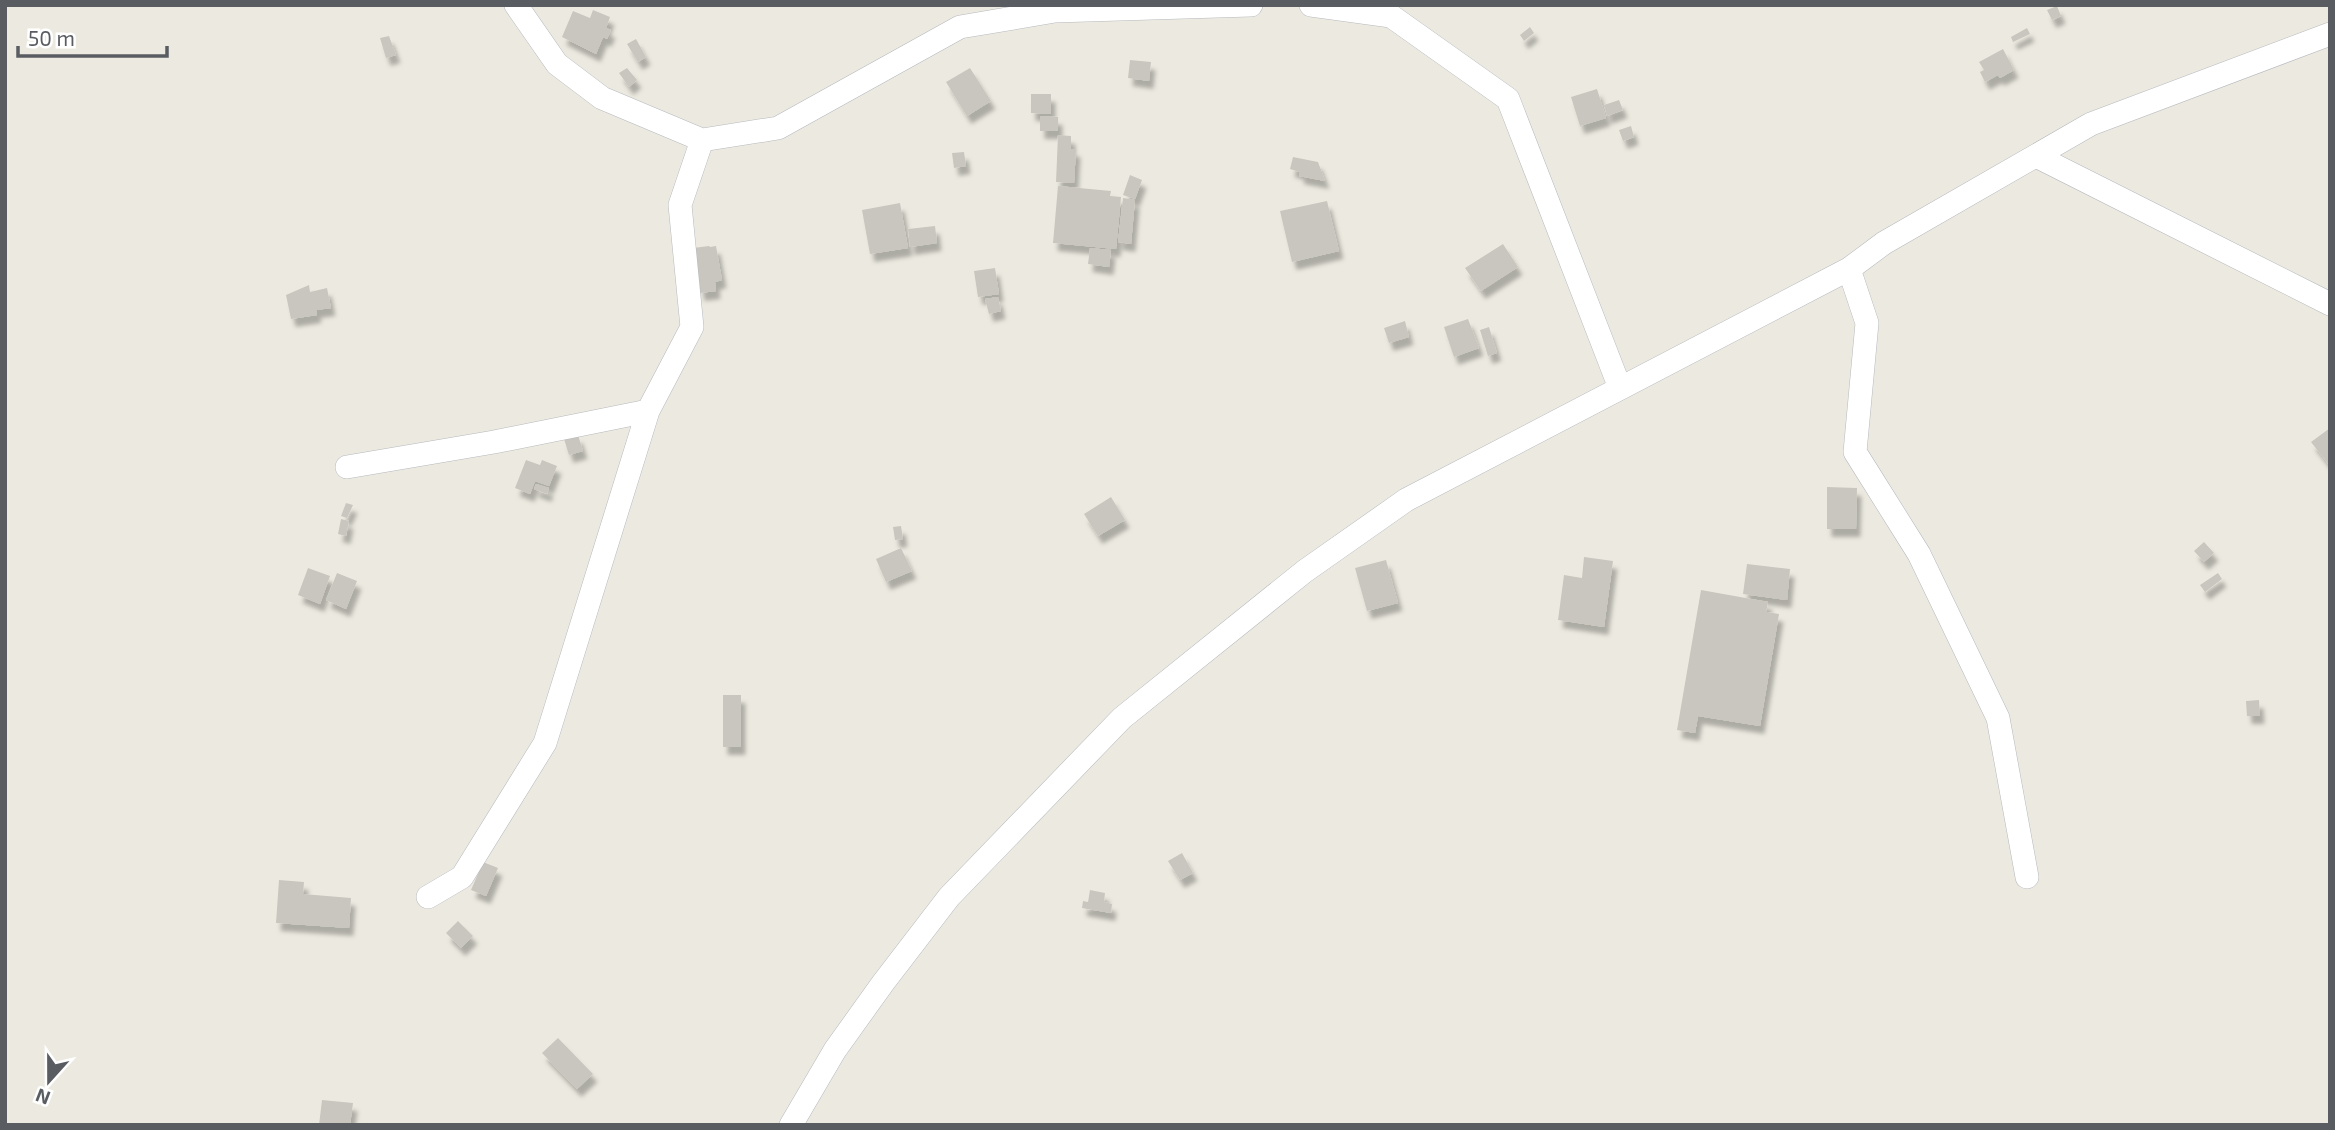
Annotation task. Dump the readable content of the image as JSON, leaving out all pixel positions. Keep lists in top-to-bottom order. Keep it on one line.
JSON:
{"scale_bar":"50 m","north":"bottom"}
